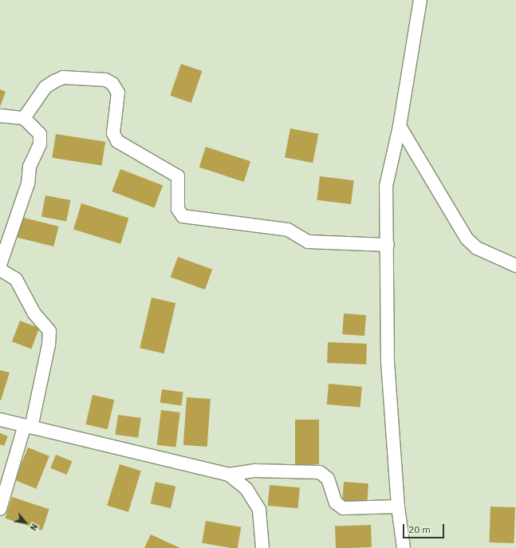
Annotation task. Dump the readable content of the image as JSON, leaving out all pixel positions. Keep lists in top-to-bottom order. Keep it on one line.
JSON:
{"scale_bar":"20 m","north":"bottom right"}
